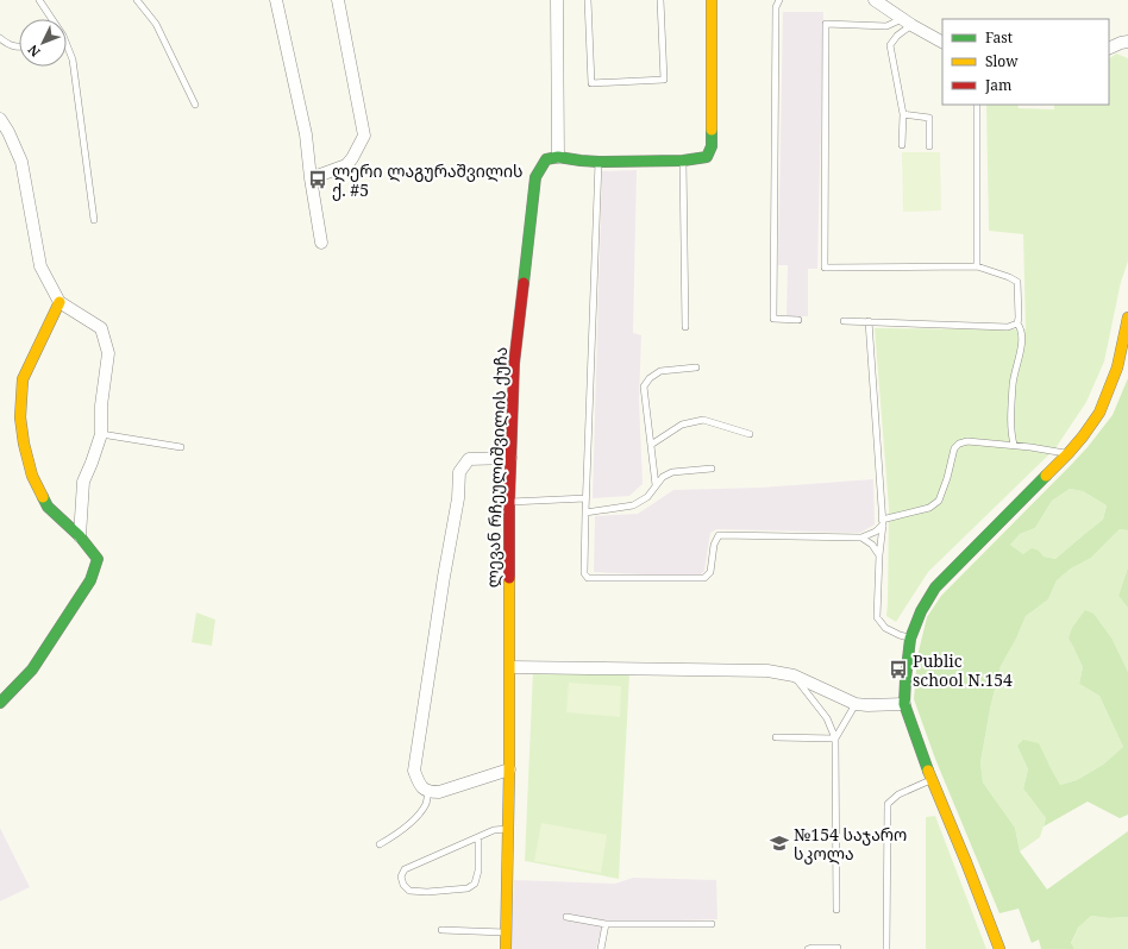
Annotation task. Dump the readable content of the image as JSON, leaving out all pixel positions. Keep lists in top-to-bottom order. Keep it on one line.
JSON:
{"streets":{"street":["ლევან რჩეულიშვილის ქუჩა"]},"places":{"bus stop":["ლერი ლაგურაშვილის ქ. #5","Public school N.154"],"school or university":["№154 საჯარო სკოლა"]},"legend":["Fast","Slow","Jam"],"north":"bottom left"}
